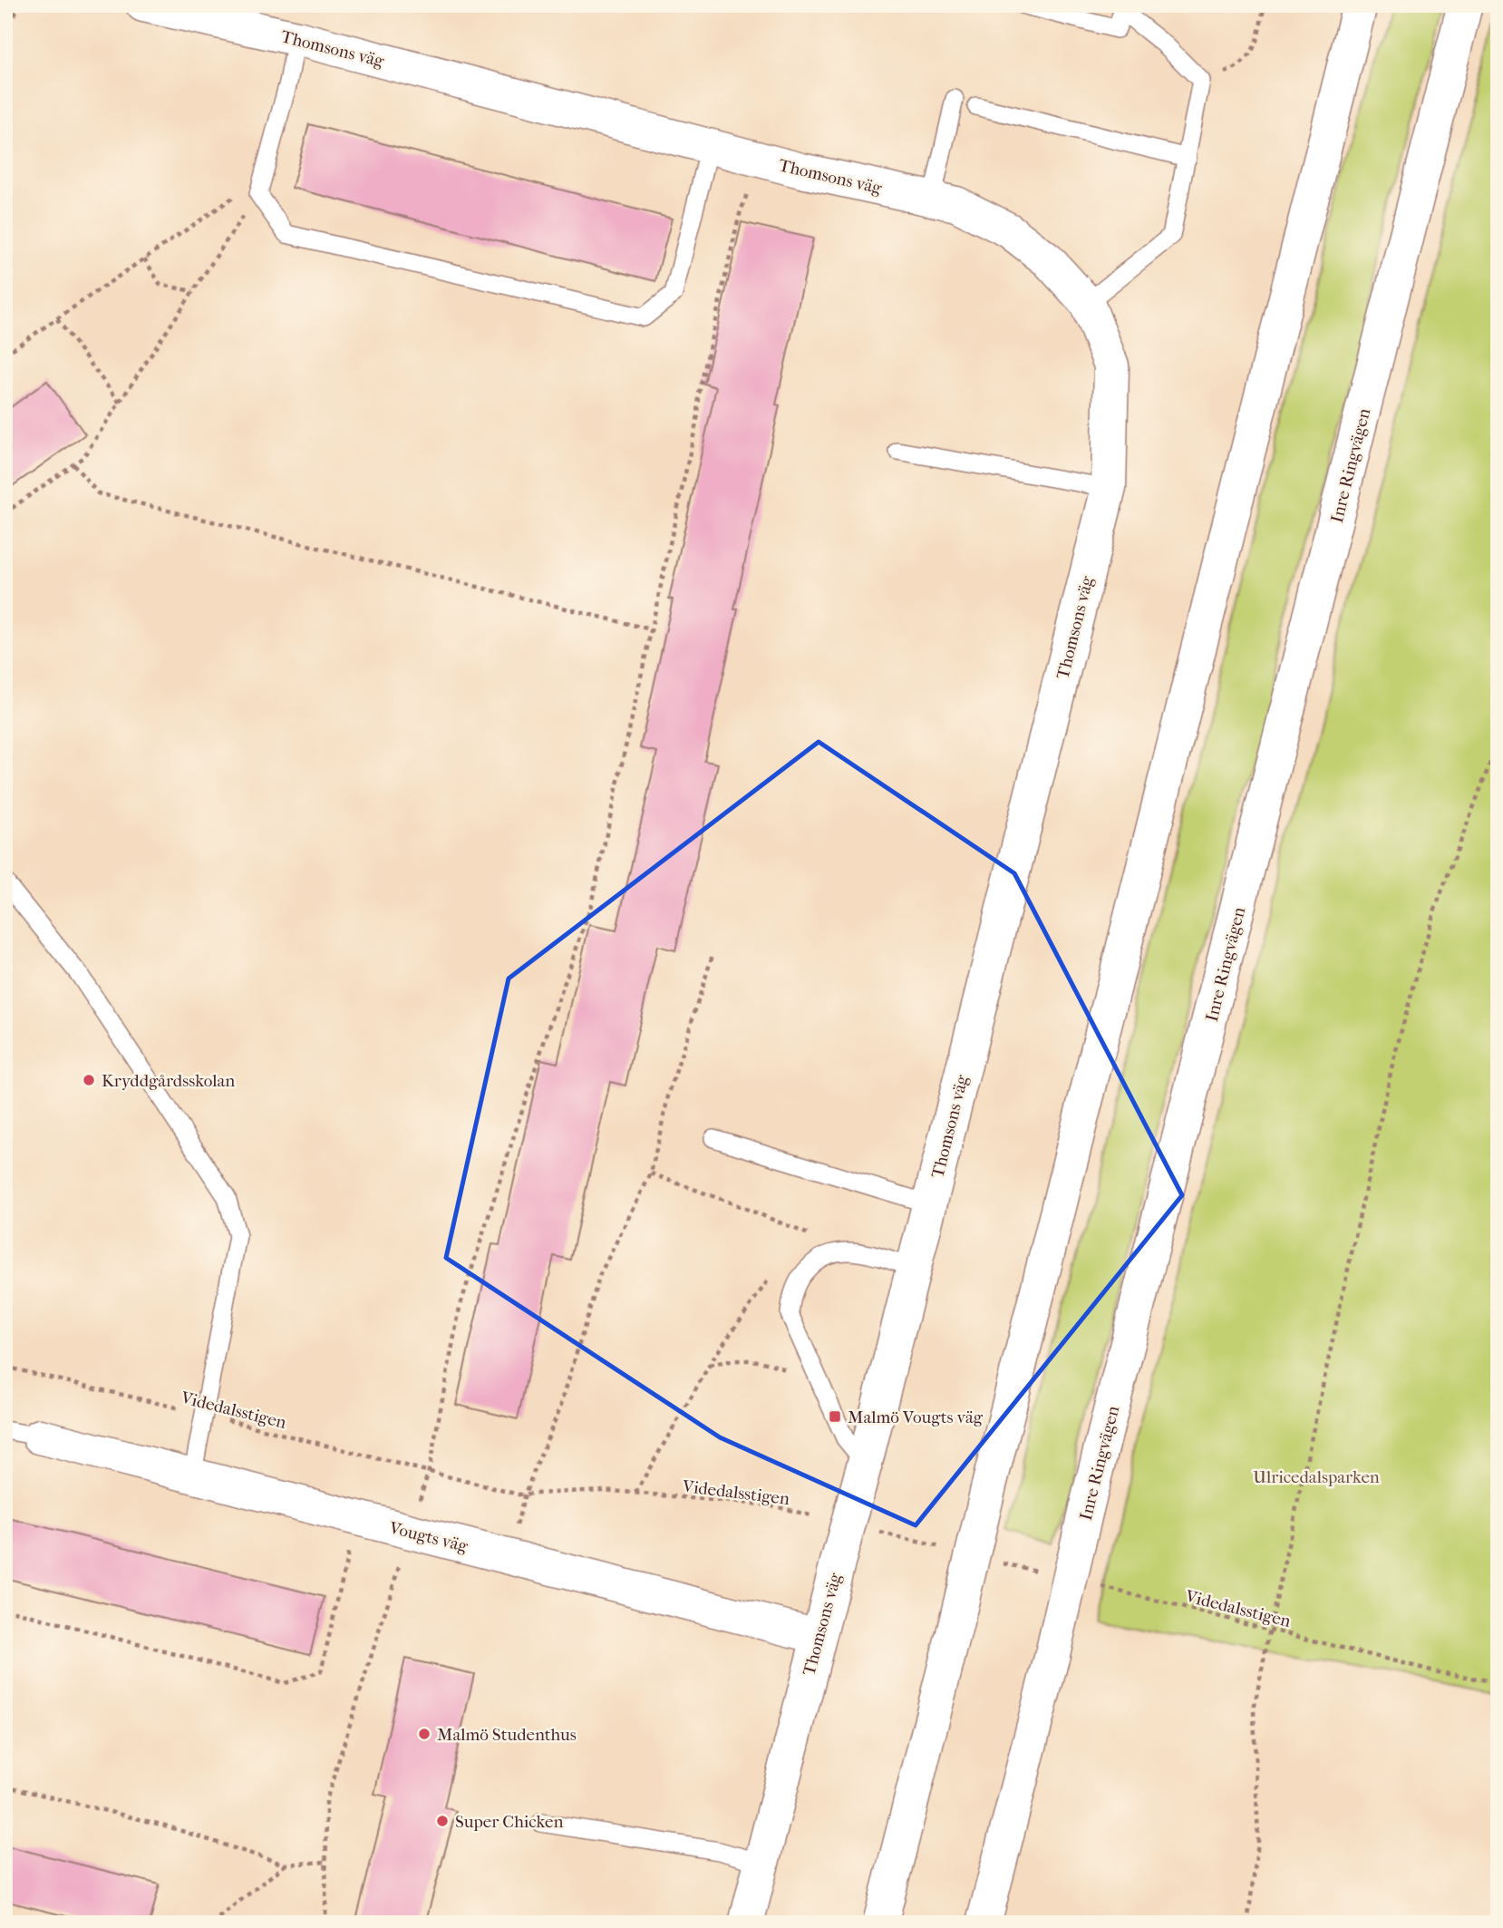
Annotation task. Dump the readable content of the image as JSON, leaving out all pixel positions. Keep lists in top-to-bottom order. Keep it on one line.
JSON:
{"streets":{"main road":["Thomsons väg","Inre Ringvägen","Vougts väg"],"path":["Videdalsstigen"]},"crossings":[["Thomsons väg","Vougts väg"]],"parks":["Ulricedalsparken"],"places":{"other":["Kryddgårdsskolan","Malmö Studenthus","Super Chicken"],"transit":["Malmö Vougts väg"]}}
